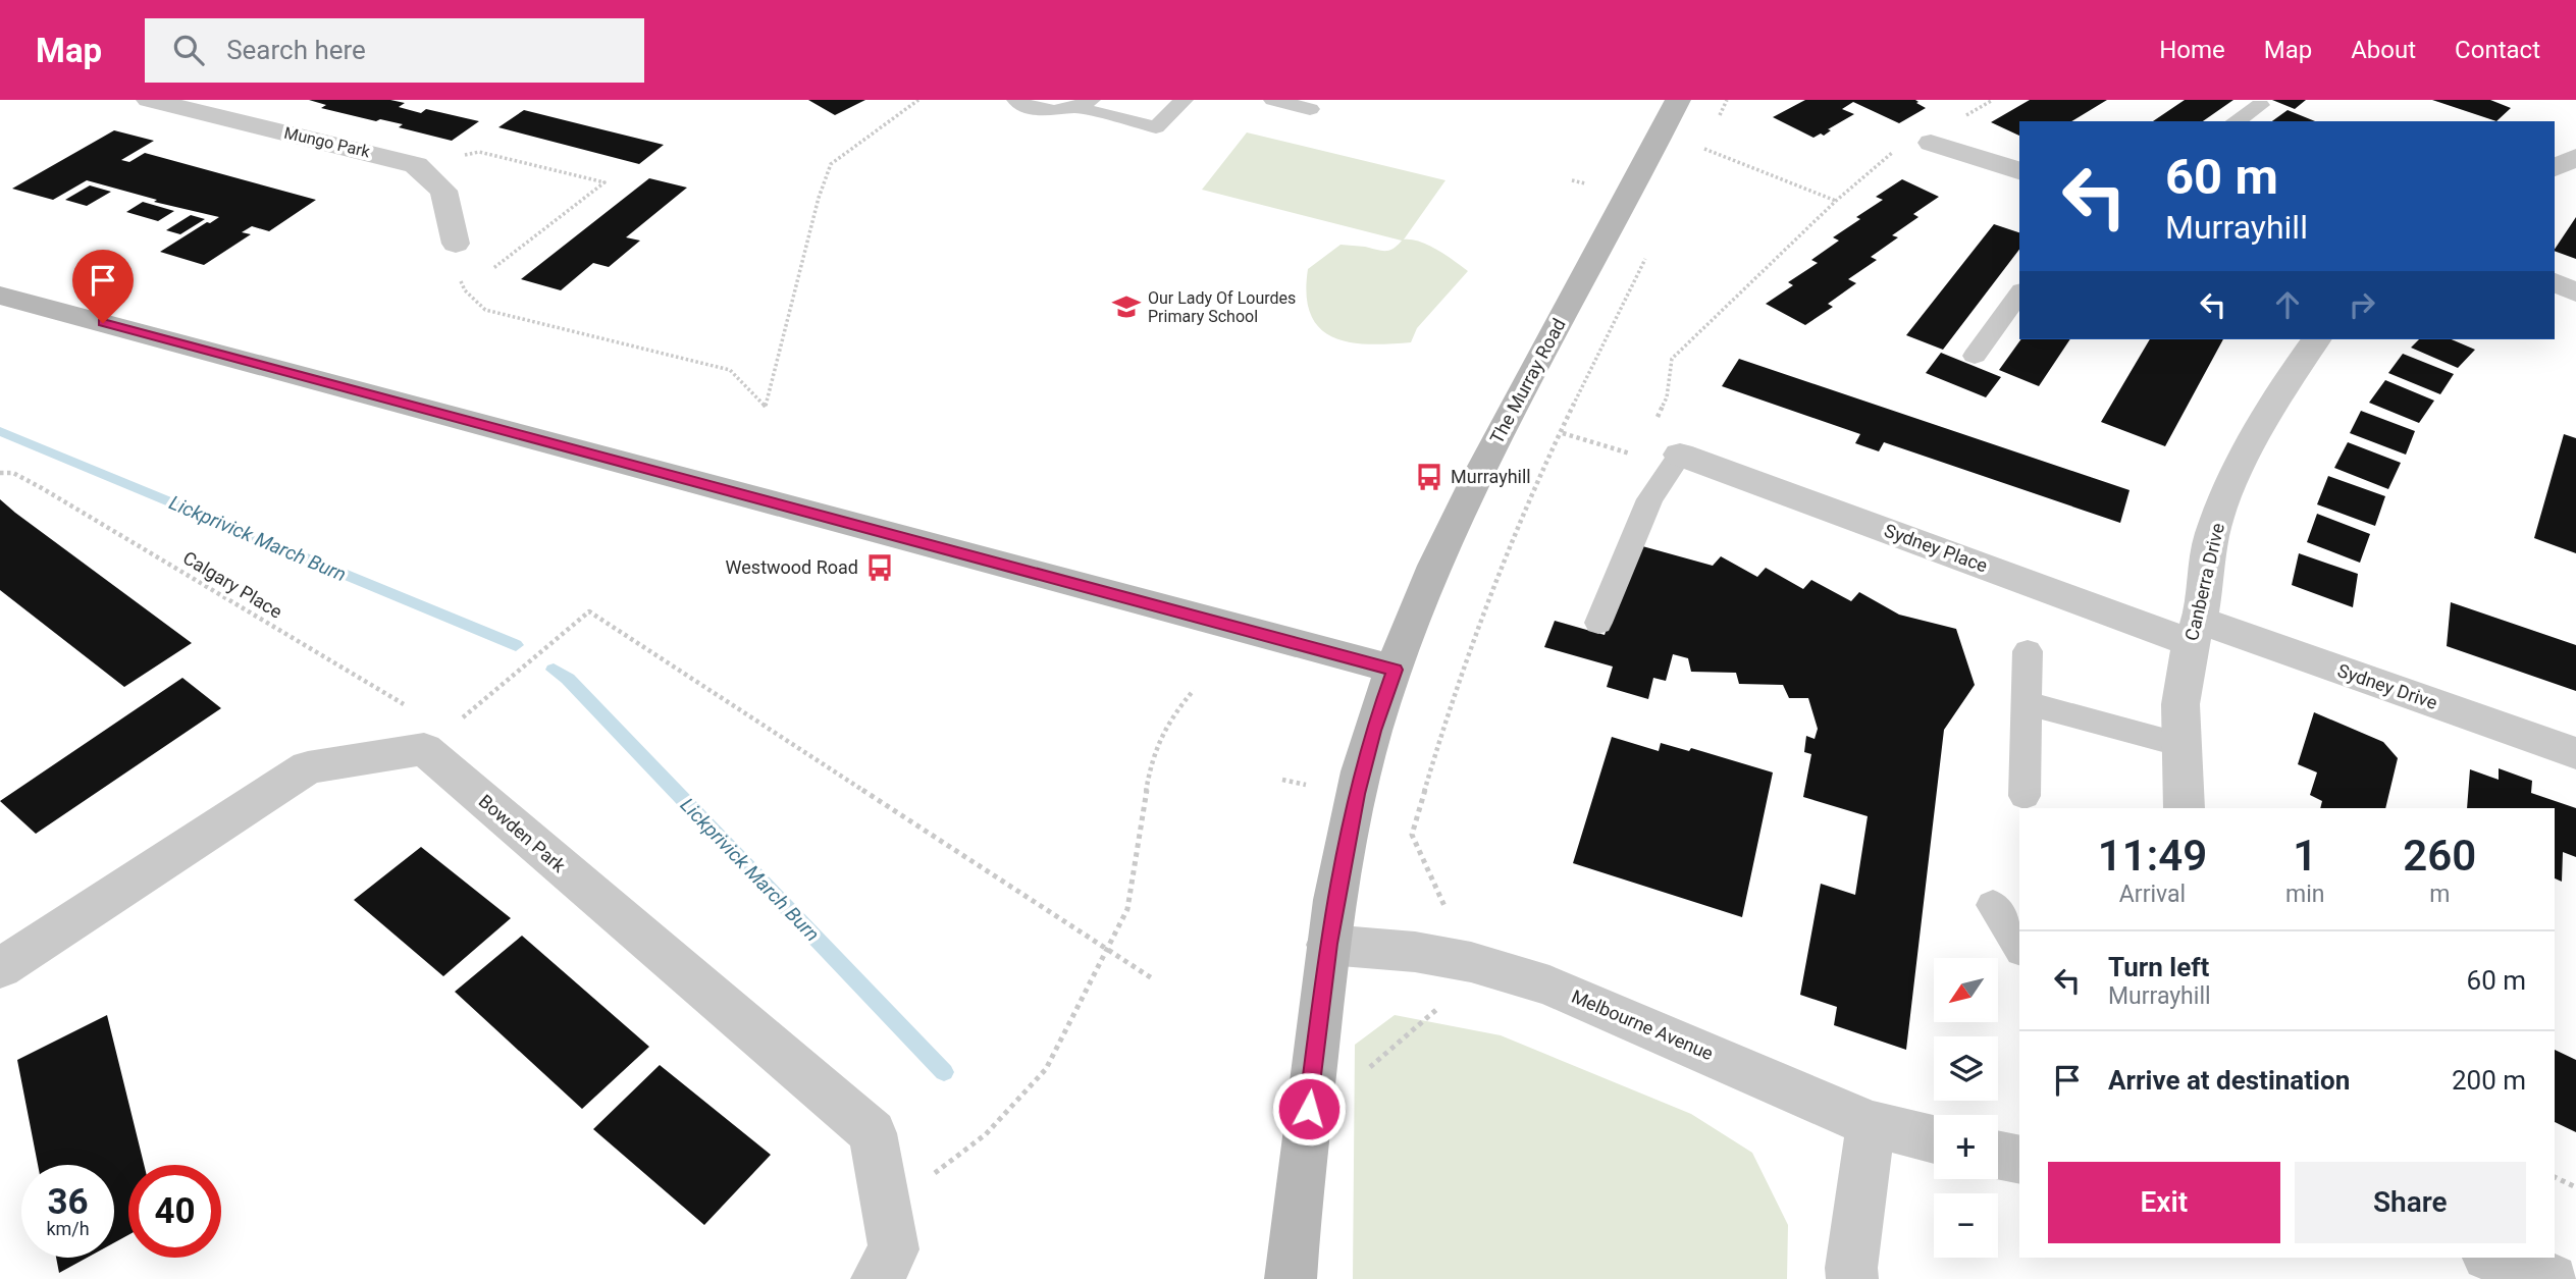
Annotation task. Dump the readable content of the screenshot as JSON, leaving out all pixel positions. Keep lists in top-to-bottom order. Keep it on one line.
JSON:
{"streets":{"street":["Mungo Park","The Murray Road","Sydney Place","Canberra Drive","Sydney Drive","Bowden Park","Melbourne Avenue"],"path":["Calgary Place"]},"crossings":[["Sydney Place","Canberra Drive"],["Sydney Place","Sydney Drive"],["Canberra Drive","Sydney Drive"],["Calgary Place","Bowden Park"]],"water":["Lickprivick March Burn"],"places":{"school or university":["Our Lady Of Lourdes Primary School"],"bus stop":["Murrayhill","Westwood Road"]},"north":"bottom left","page":{"header":"Map","search":"Search here","nav":["Home","Map","About","Contact"],"turn":["60 m","Murrayhill"],"eta":["11:49","Arrival","1","min","260","m"],"list":[{"name":"Turn left","note":"Murrayhill","value":"60 m"},{"name":"Arrive at destination","value":"200 m"}],"map_buttons":["+","−"],"buttons":["Exit","Share"],"speed":"36 km/h","limit":"40"}}
